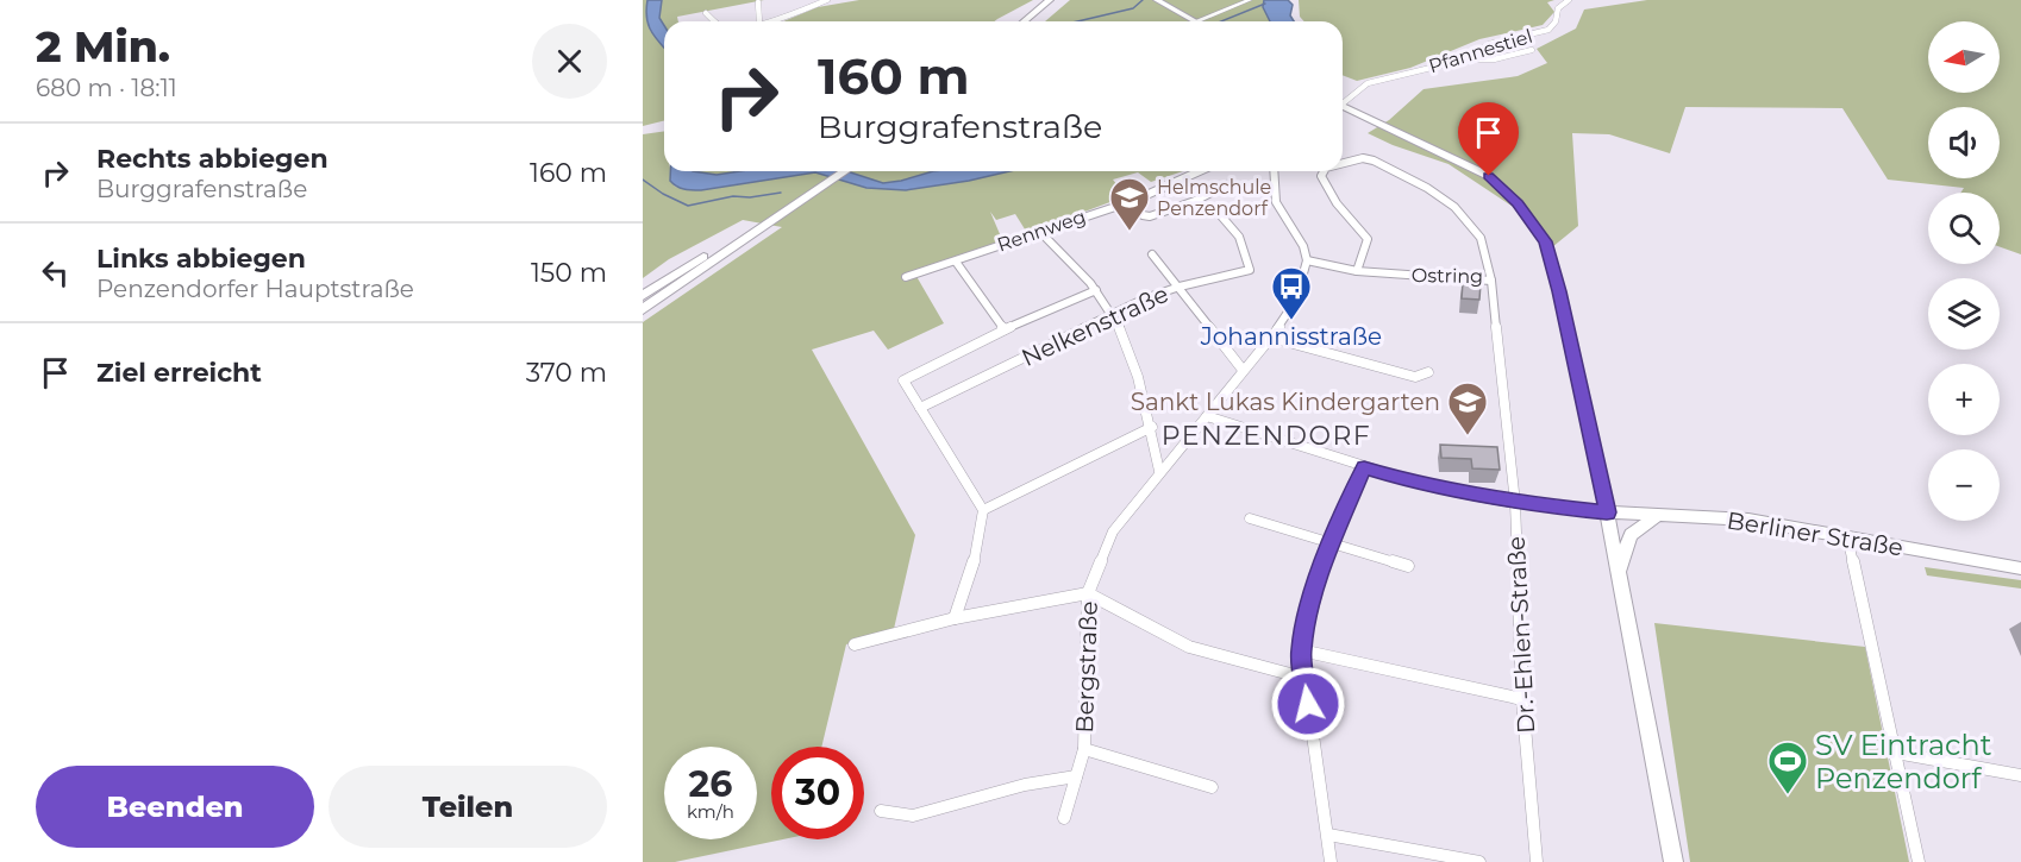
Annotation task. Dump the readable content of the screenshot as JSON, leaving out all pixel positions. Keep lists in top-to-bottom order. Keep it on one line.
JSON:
{"streets":{"main road":["Berliner Straße"],"street":["Pfannestiel","Rennweg","Ostring","Nelkenstraße","Dr.-Ehlen-Straße","Bergstraße"]},"crossings":[["Ostring","Dr.-Ehlen-Straße"],["Ostring","Bergstraße"]],"districts":["PENZENDORF"],"places":{"school or university":["Helmschule Penzendorf","Sankt Lukas Kindergarten"],"bus stop":["Johannisstraße"],"sports":["SV Eintracht Penzendorf"]},"north":"left","page":{"heading":["2 Min.","680 m · 18:11"],"map_buttons":["+","−"],"turn":["160 m","Burggrafenstraße"],"list":[{"name":"Rechts abbiegen","note":"Burggrafenstraße","value":"160 m"},{"name":"Links abbiegen","note":"Penzendorfer Hauptstraße","value":"150 m"},{"name":"Ziel erreicht","value":"370 m"}],"speed":"26 km/h","limit":"30","buttons":["Beenden","Teilen"]}}
